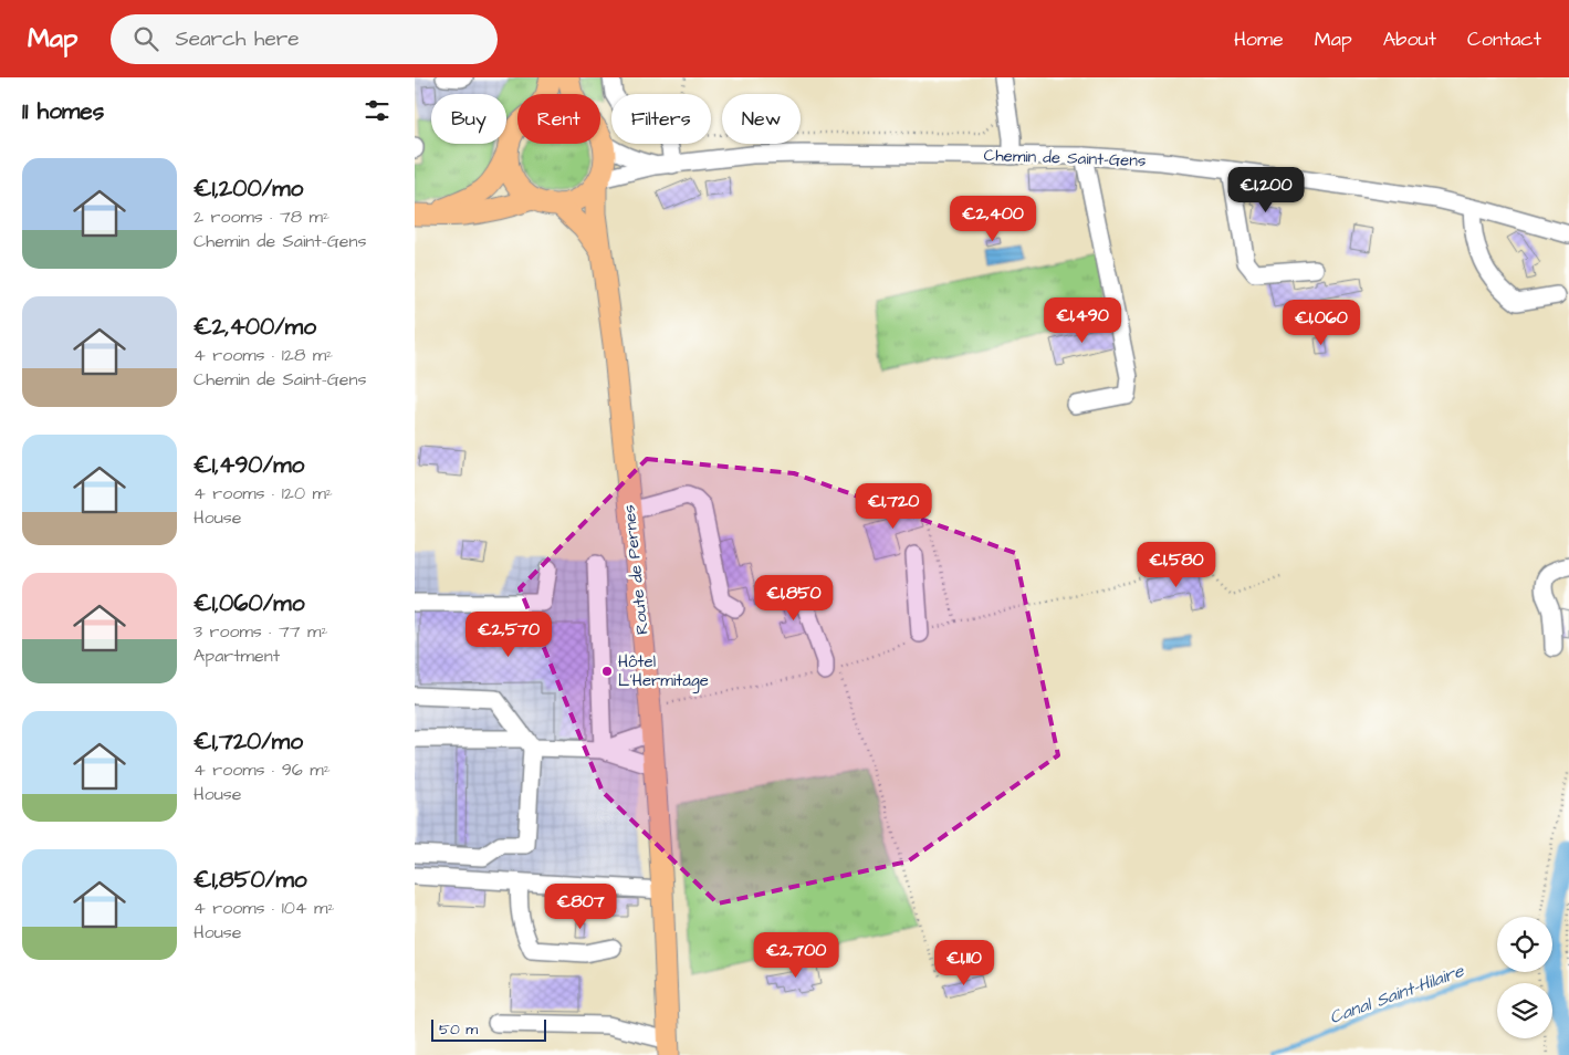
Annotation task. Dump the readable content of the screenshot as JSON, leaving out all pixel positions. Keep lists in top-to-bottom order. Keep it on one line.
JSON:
{"streets":{"main road":["Route de Pernes"],"street":["Chemin de Saint-Gens"]},"crossings":[["Chemin de Saint-Gens","Route de Pernes"]],"water":["Canal Saint-Hilaire"],"places":["Hôtel L'Hermitage"],"scale_bar":"50 m","page":{"header":"Map","search":"Search here","nav":["Home","Map","About","Contact"],"heading":"11 homes","chip":["Buy","Rent","Filters","New"],"list":[{"name":"€1,200/mo","note":"2 rooms · 78 m² · Chemin de Saint-Gens"},{"name":"€2,400/mo","note":"4 rooms · 128 m² · Chemin de Saint-Gens"},{"name":"€1,490/mo","note":"4 rooms · 120 m² · House"},{"name":"€1,060/mo","note":"3 rooms · 77 m² · Apartment"},{"name":"€1,720/mo","note":"4 rooms · 96 m² · House"},{"name":"€1,850/mo","note":"4 rooms · 104 m² · House"}],"price":["€1,200","€2,400","€1,490","€1,060","€1,720","€1,580","€1,850","€2,570","€807","€2,700","€1,110"],"scale":"50 m"}}
